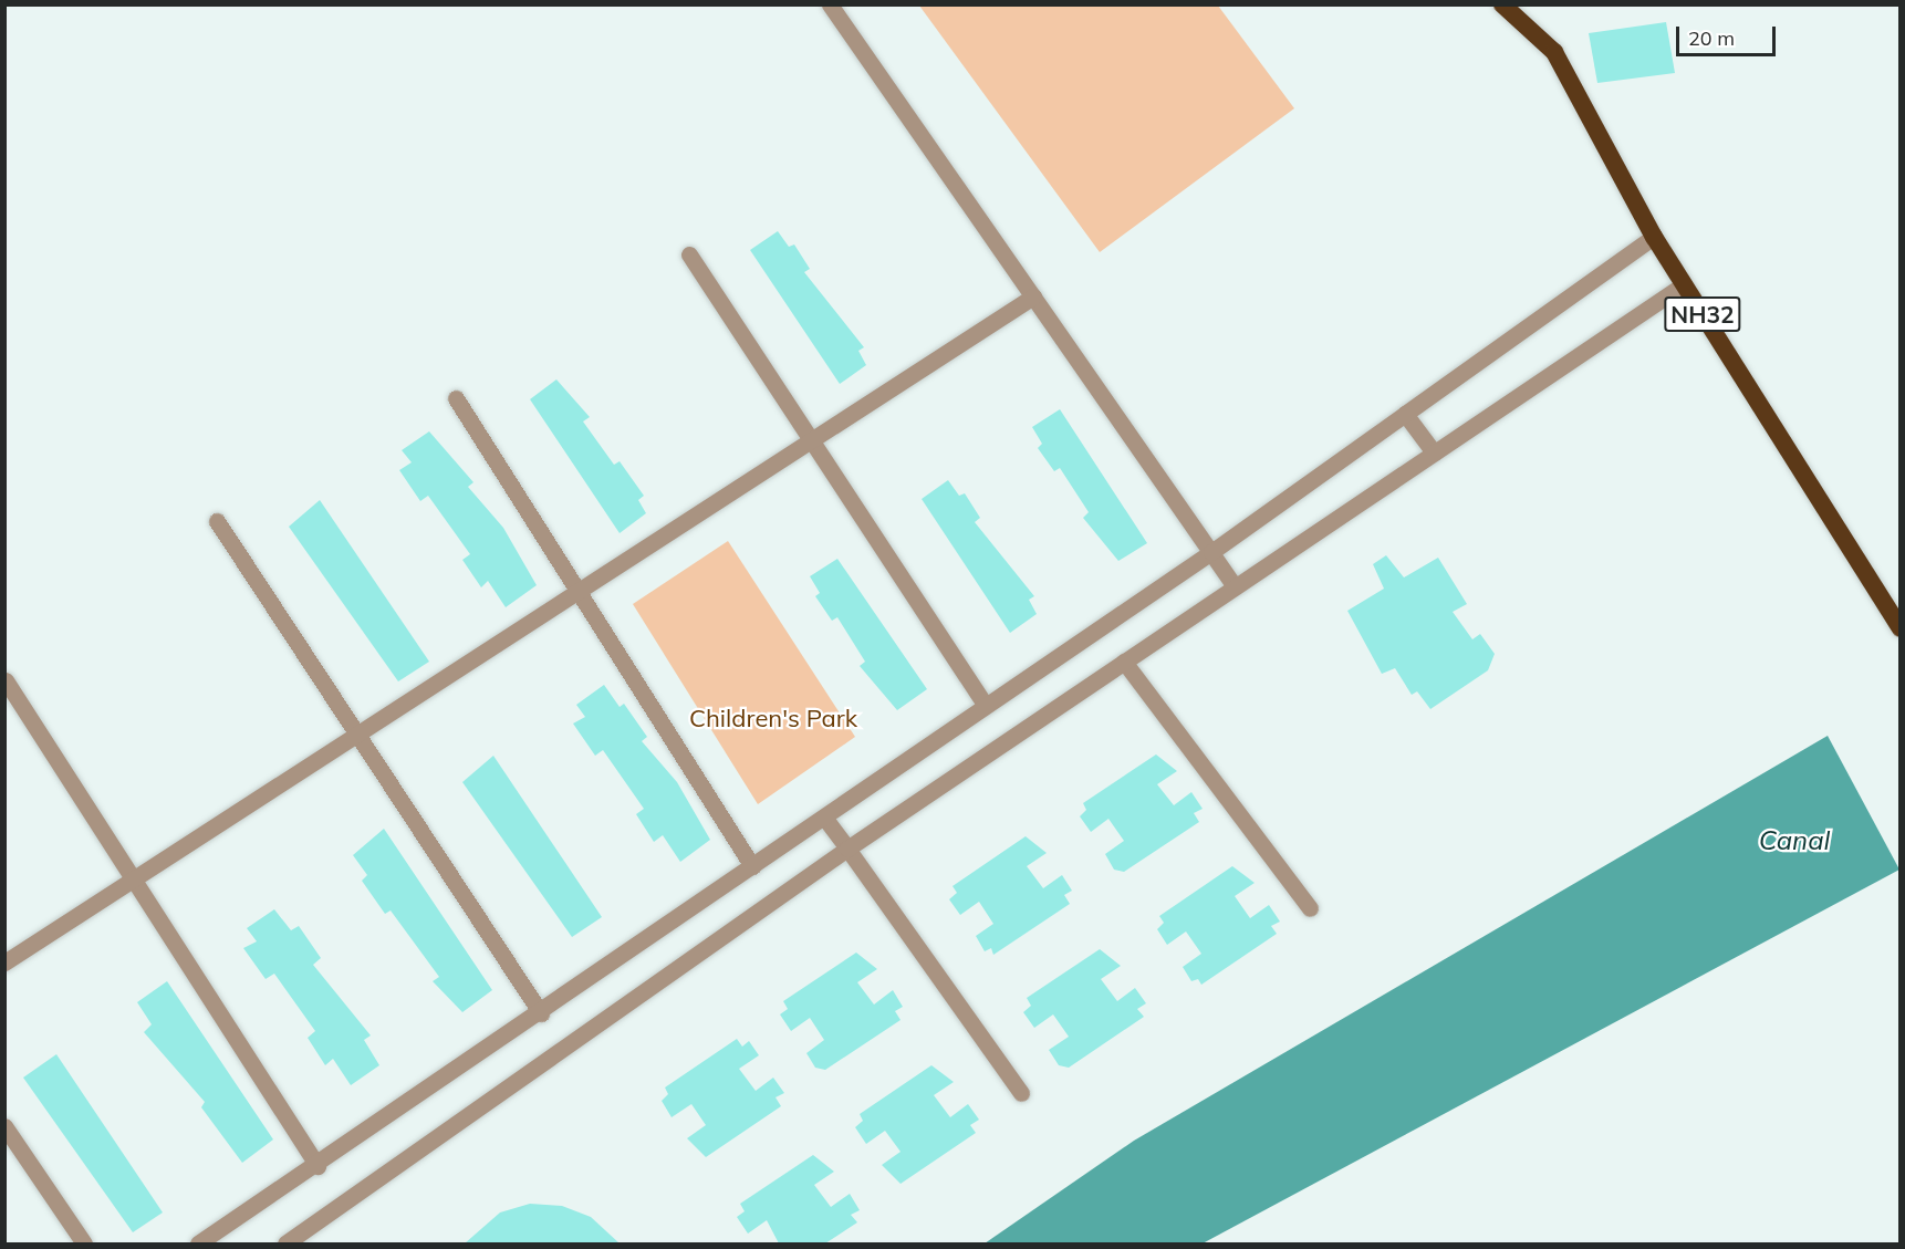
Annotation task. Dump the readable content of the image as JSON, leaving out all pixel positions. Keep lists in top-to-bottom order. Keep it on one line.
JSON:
{"streets":{"highway":["NH32"]},"water":["Canal"],"parks":["Children's Park"],"scale_bar":"20 m"}
